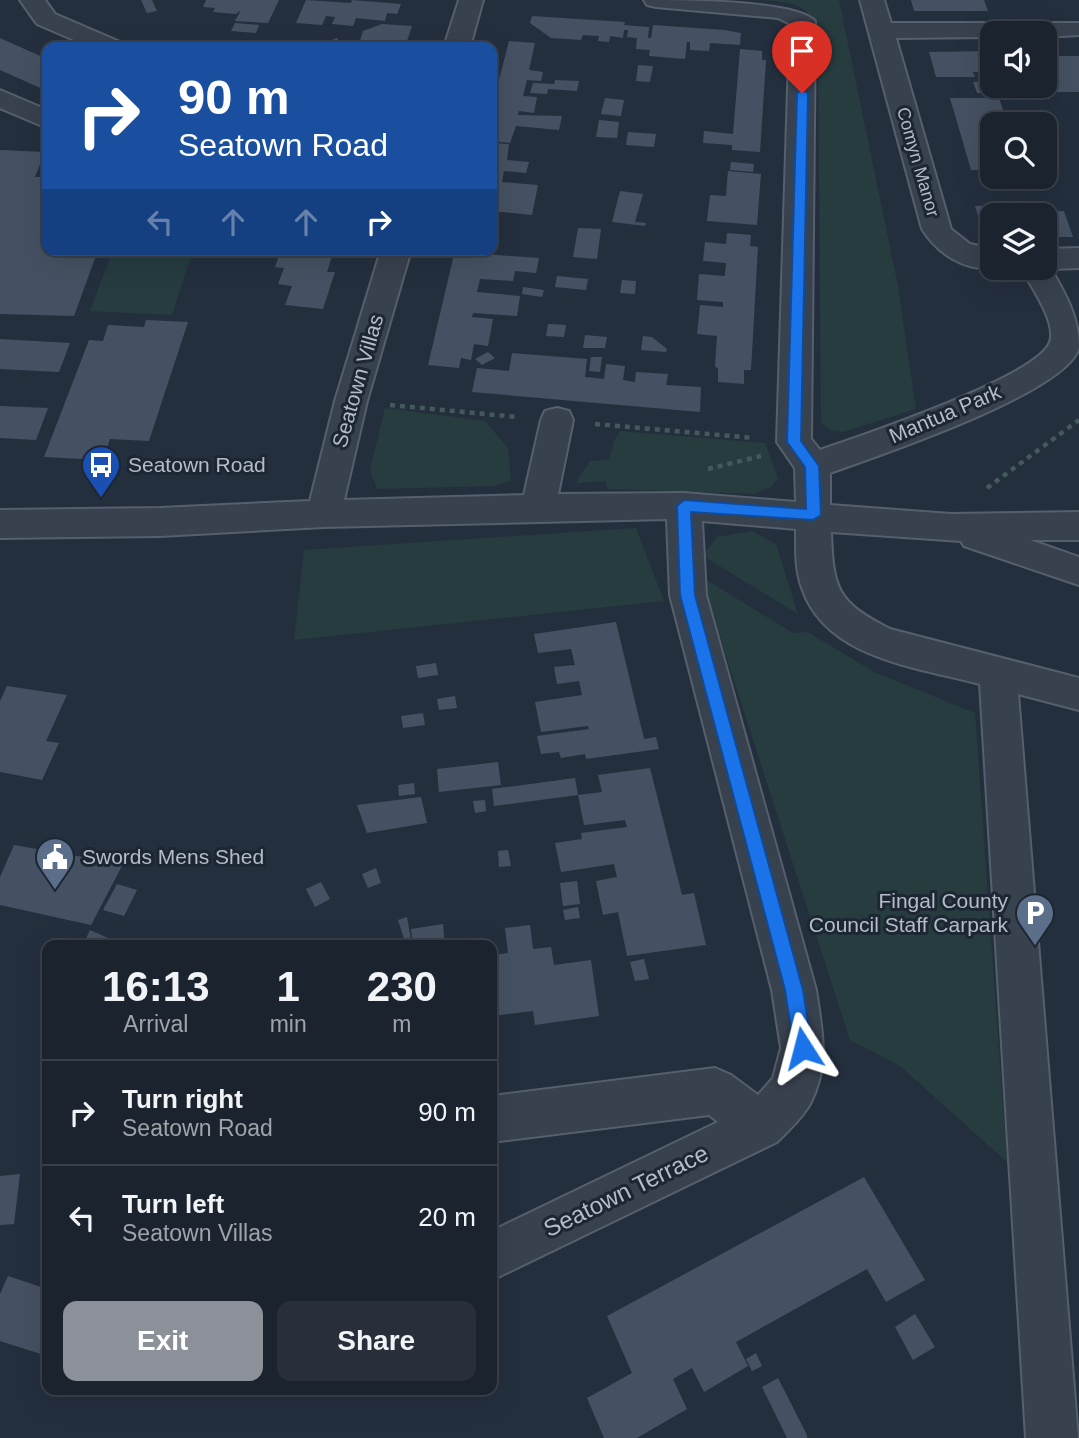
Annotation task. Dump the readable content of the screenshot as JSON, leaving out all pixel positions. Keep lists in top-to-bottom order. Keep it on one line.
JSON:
{"streets":{"street":["Comyn Manor","Seatown Villas","Mantua Park","Seatown Terrace"]},"places":{"bus stop":["Seatown Road"],"public building":["Swords Mens Shed"],"parking":["Fingal County Council Staff Carpark"]},"page":{"turn":["90 m","Seatown Road"],"eta":["16:13","Arrival","1","min","230","m"],"list":[{"name":"Turn right","note":"Seatown Road","value":"90 m"},{"name":"Turn left","note":"Seatown Villas","value":"20 m"}],"buttons":["Exit","Share"]}}
